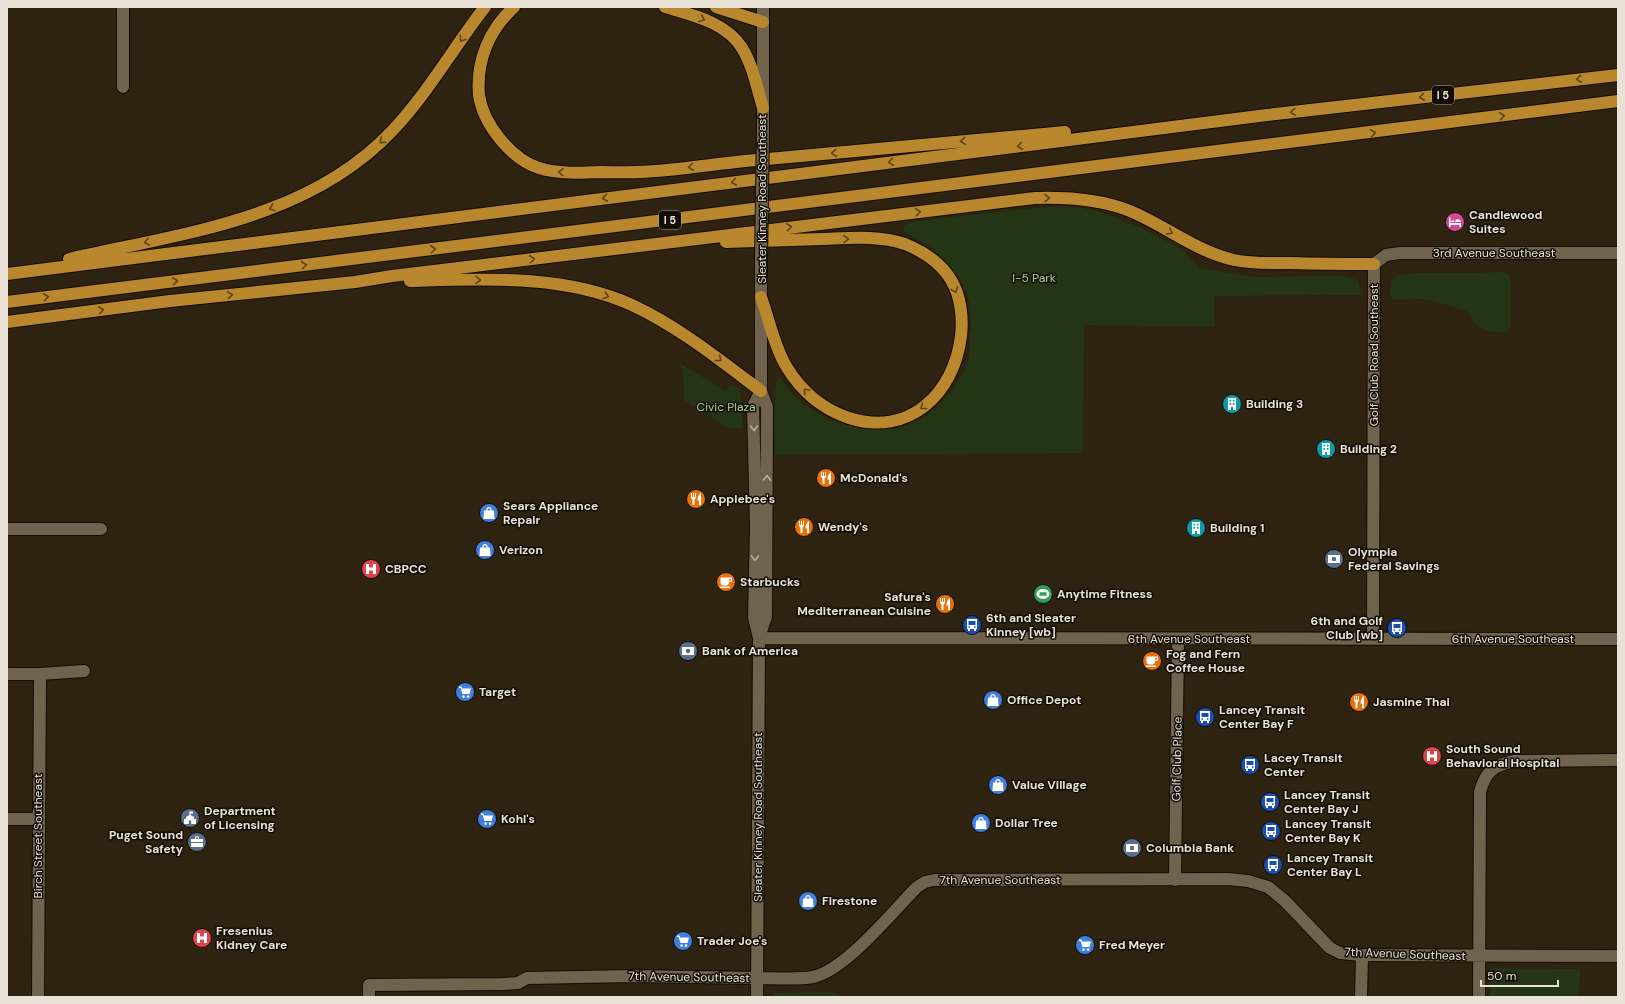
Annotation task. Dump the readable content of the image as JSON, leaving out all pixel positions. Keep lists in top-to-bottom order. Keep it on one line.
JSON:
{"streets":{"highway":["I 5"],"street":["Sleater Kinney Road Southeast","3rd Avenue Southeast","Golf Club Road Southeast","6th Avenue Southeast","Golf Club Place","Birch Street Southeast","7th Avenue Southeast"]},"crossings":[["Sleater Kinney Road Southeast","6th Avenue Southeast"],["Sleater Kinney Road Southeast","7th Avenue Southeast"],["3rd Avenue Southeast","Golf Club Road Southeast"],["Golf Club Road Southeast","6th Avenue Southeast"],["6th Avenue Southeast","Golf Club Place"],["Golf Club Place","7th Avenue Southeast"]],"parks":["I-5 Park","Civic Plaza"],"places":{"hotel":["Candlewood Suites"],"building":["Building 3","Building 2","Building 1"],"restaurant":["McDonald's","Applebee's","Wendy's","Safura's Mediterranean Cuisine","Jasmine Thai"],"shop":["Sears Appliance Repair","Verizon","Office Depot","Value Village","Dollar Tree","Firestone"],"bank":["Olympia Federal Savings","Bank of America","Columbia Bank"],"hospital":["CBPCC","South Sound Behavioral Hospital","Fresenius Kidney Care"],"cafe":["Starbucks","Fog and Fern Coffee House"],"sports":["Anytime Fitness"],"bus stop":["6th and Sleater Kinney [wb]","6th and Golf Club [wb]","Lancey Transit Center Bay F","Lacey Transit Center","Lancey Transit Center Bay J","Lancey Transit Center Bay K","Lancey Transit Center Bay L"],"supermarket":["Target","Kohl's","Trader Joe's","Fred Meyer"],"public building":["Department of Licensing"],"office":["Puget Sound Safety"]},"scale_bar":"50 m"}
